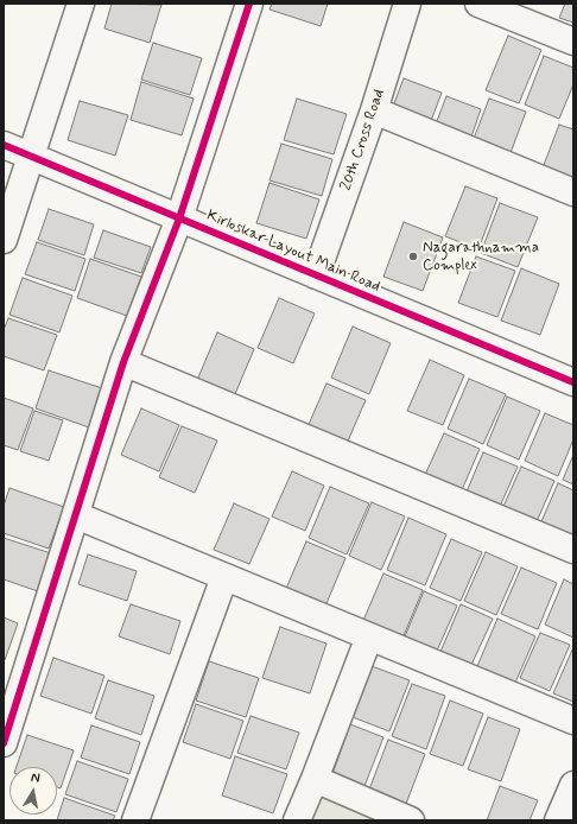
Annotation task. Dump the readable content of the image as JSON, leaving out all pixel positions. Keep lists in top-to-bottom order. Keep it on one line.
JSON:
{"streets":{"street":["20th Cross Road","Kirloskar Layout Main Road"]},"crossings":[["20th Cross Road","Kirloskar Layout Main Road"]],"places":["Nagarathnamma Complex"],"north":"top"}
